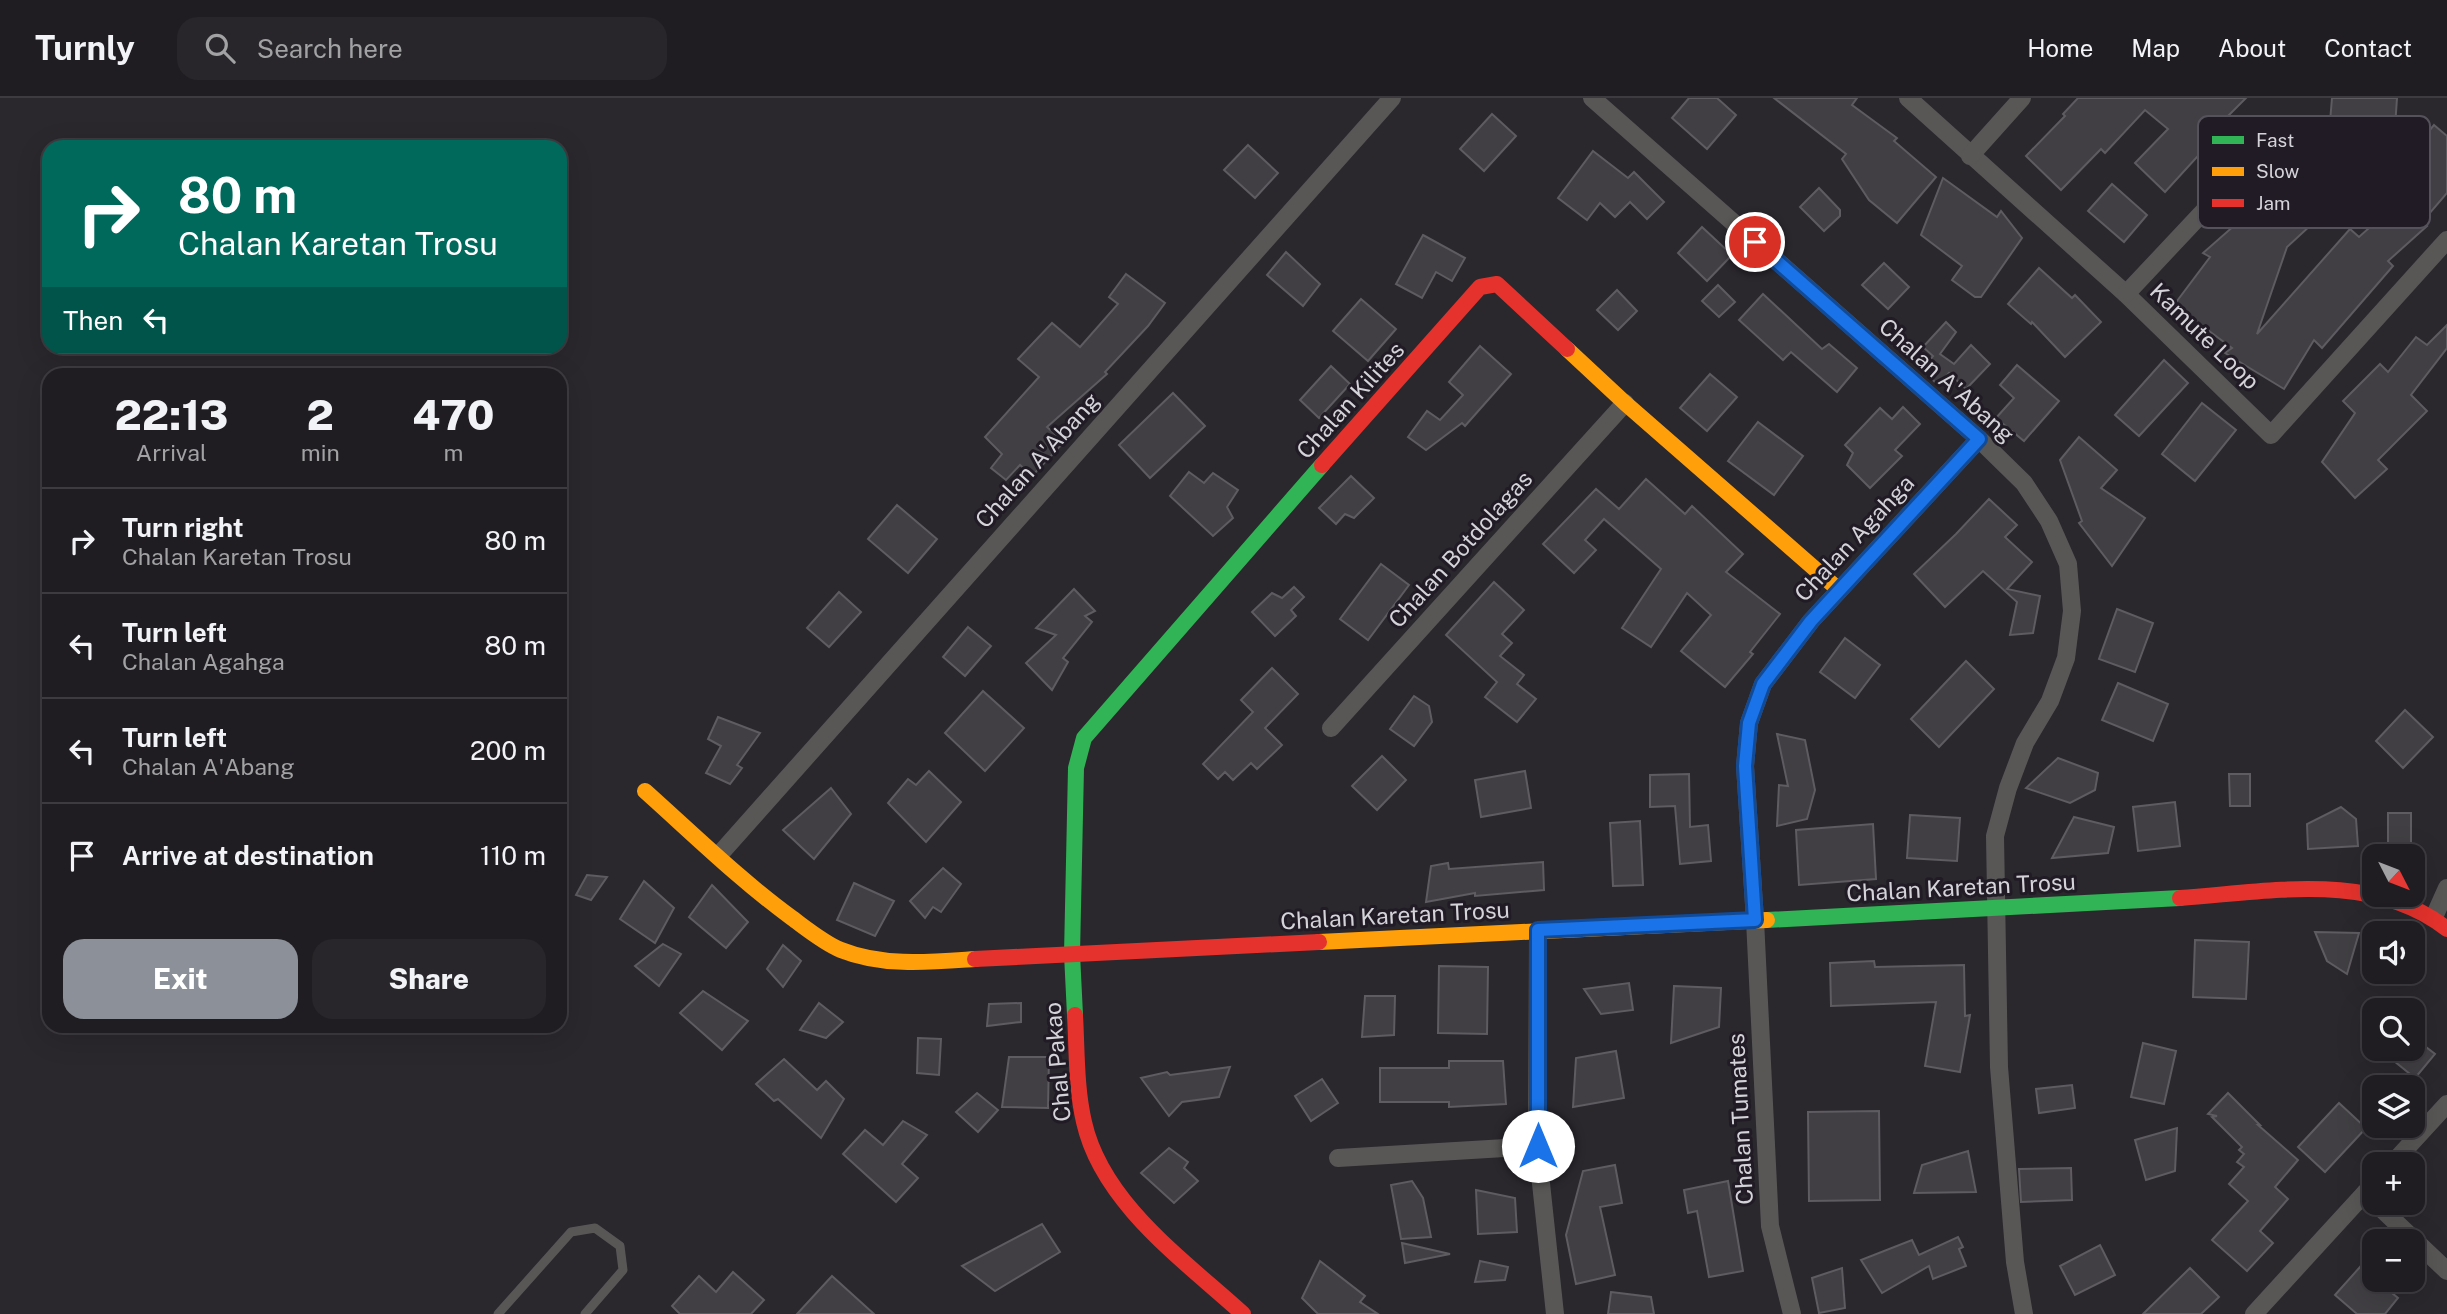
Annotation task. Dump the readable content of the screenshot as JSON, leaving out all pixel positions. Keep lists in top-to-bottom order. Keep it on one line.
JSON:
{"streets":{"street":["Kamute Loop","Chalan A'Abang","Chalan Kilites","Chalan Agahga","Chalan Botdolagas","Chalan Karetan Trosu","Chal Pakao","Chalan Tumates"]},"crossings":[["Chalan A'Abang","Chalan Agahga"],["Chalan A'Abang","Chalan Karetan Trosu"],["Chalan Kilites","Chalan Agahga"],["Chalan Kilites","Chalan Botdolagas"],["Chalan Kilites","Chalan Karetan Trosu"],["Chalan Kilites","Chal Pakao"],["Chalan Agahga","Chalan Karetan Trosu"],["Chalan Agahga","Chalan Tumates"],["Chalan Karetan Trosu","Chal Pakao"],["Chalan Karetan Trosu","Chalan Tumates"]],"legend":["Fast","Slow","Jam"],"north":"bottom right","page":{"header":"Turnly","search":"Search here","nav":["Home","Map","About","Contact"],"turn":["80 m","Chalan Karetan Trosu"],"then":"Then","eta":["22:13","Arrival","2","min","470","m"],"list":[{"name":"Turn right","note":"Chalan Karetan Trosu","value":"80 m"},{"name":"Turn left","note":"Chalan Agahga","value":"80 m"},{"name":"Turn left","note":"Chalan A'Abang","value":"200 m"},{"name":"Arrive at destination","value":"110 m"}],"map_buttons":["+","−"],"buttons":["Exit","Share"]}}
